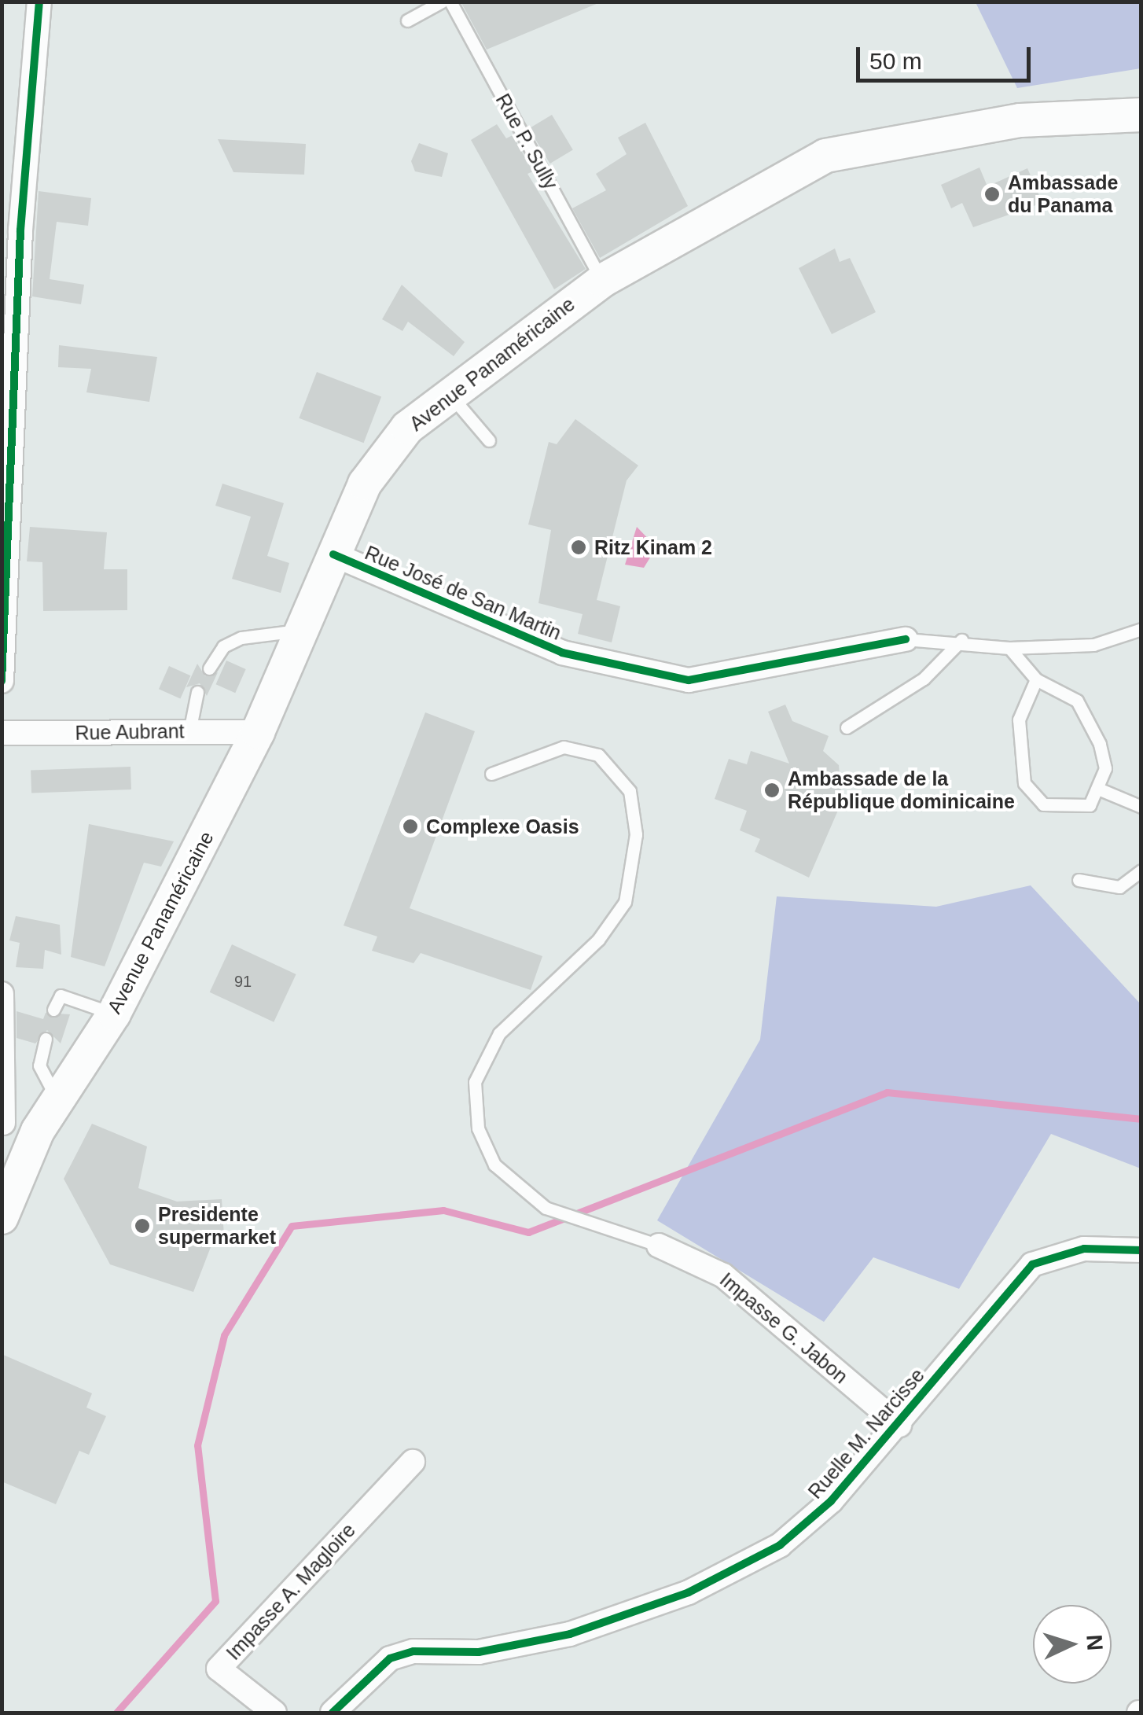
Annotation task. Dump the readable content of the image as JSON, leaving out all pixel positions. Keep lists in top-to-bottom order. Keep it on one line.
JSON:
{"streets":{"main road":["Avenue Panaméricaine"],"street":["Rue José de San Martin","Rue Aubrant","Impasse G. Jabon","Ruelle M. Narcisse","Impasse A. Magloire"],"lane":["Rue P. Sully"]},"crossings":[["Rue P. Sully","Avenue Panaméricaine"],["Avenue Panaméricaine","Rue José de San Martin"],["Avenue Panaméricaine","Rue Aubrant"],["Impasse G. Jabon","Ruelle M. Narcisse"]],"places":["Ambassade du Panama","Ritz Kinam 2","Ambassade de la République dominicaine","Complexe Oasis","Presidente supermarket"],"house_numbers":["91"],"scale_bar":"50 m","north":"right"}
